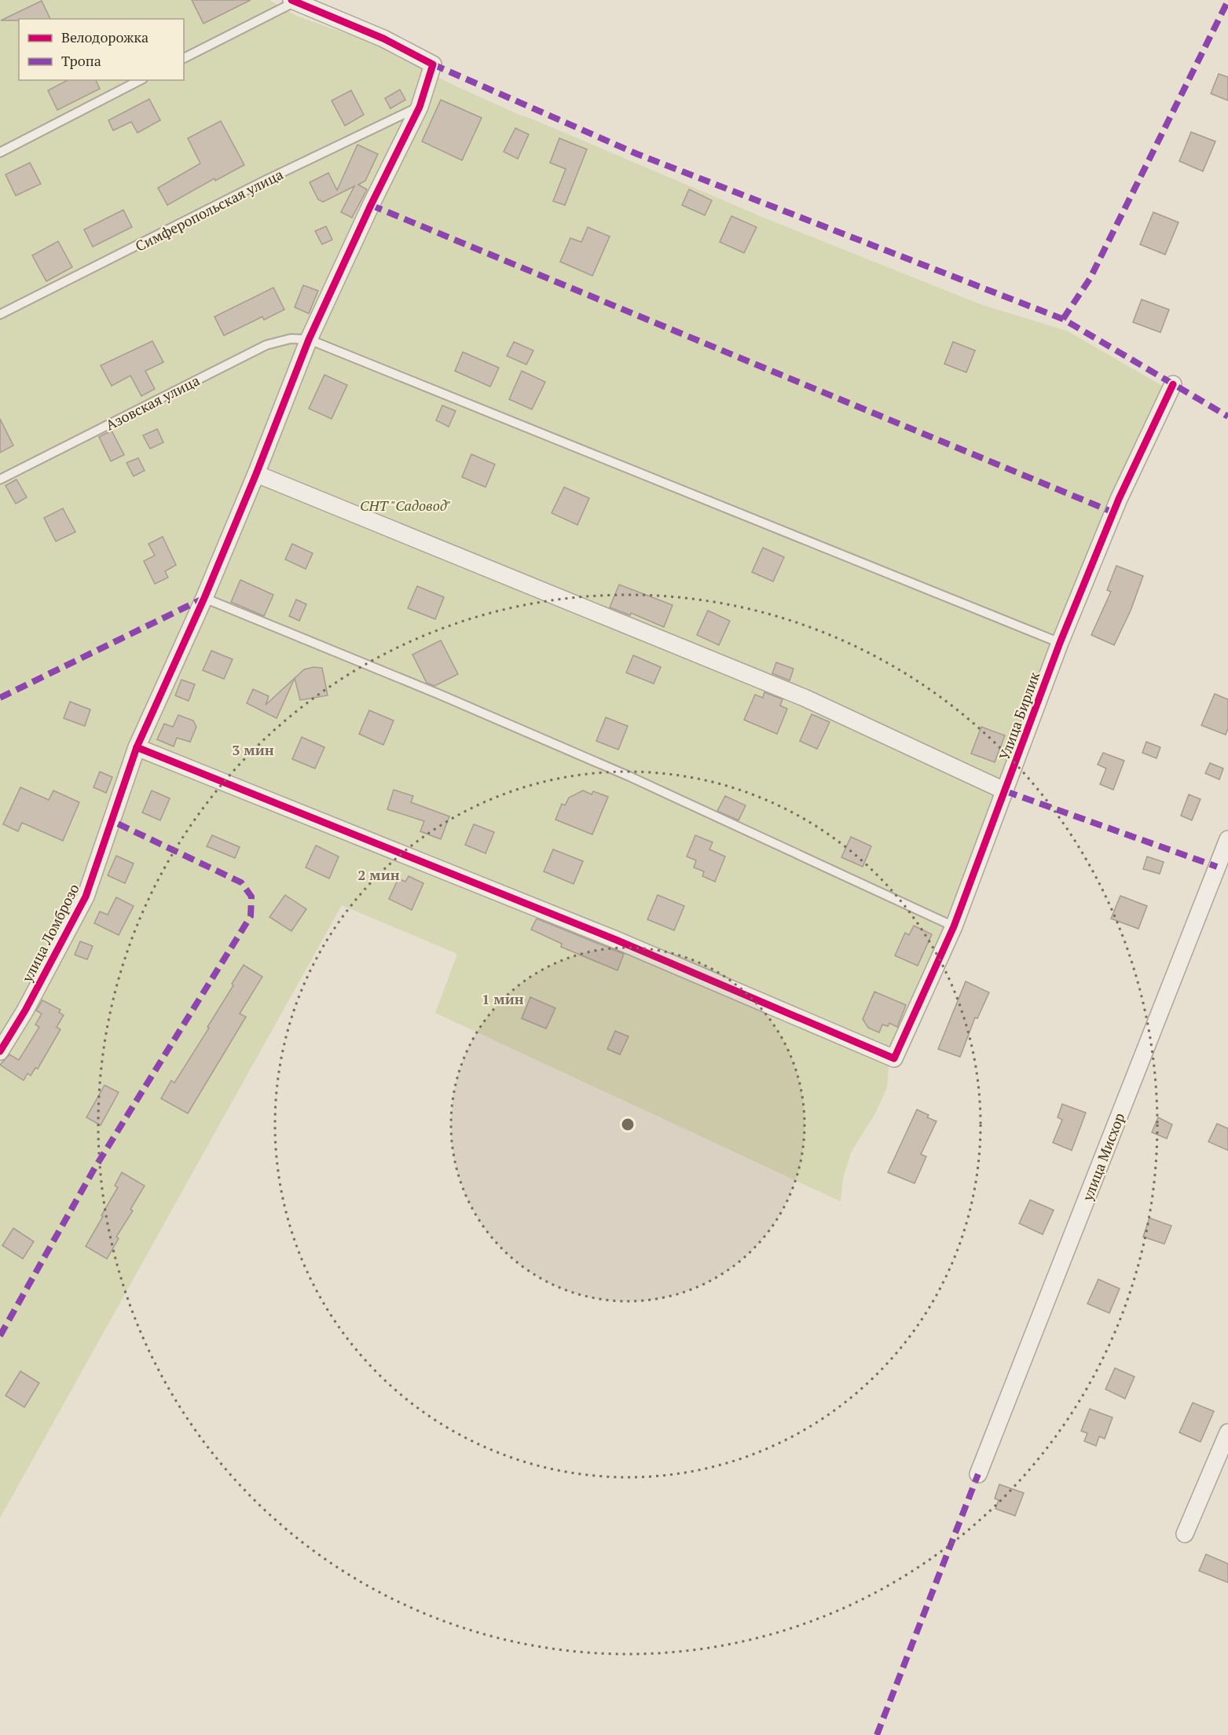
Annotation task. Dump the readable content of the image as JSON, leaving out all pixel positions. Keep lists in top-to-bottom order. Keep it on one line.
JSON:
{"streets":{"street":["Улица Бирлик","улица Ломброзо","улица Мисхор"],"lane":["Симферопольская улица","Азовская улица"]},"crossings":[["Симферопольская улица","улица Ломброзо"],["Азовская улица","улица Ломброзо"],["Улица Бирлик","улица Ломброзо"]],"parks":["СНТ \"Садовод\""],"legend":["Велодорожка","Тропа"],"rings":["3 мин","2 мин","1 мин"]}
